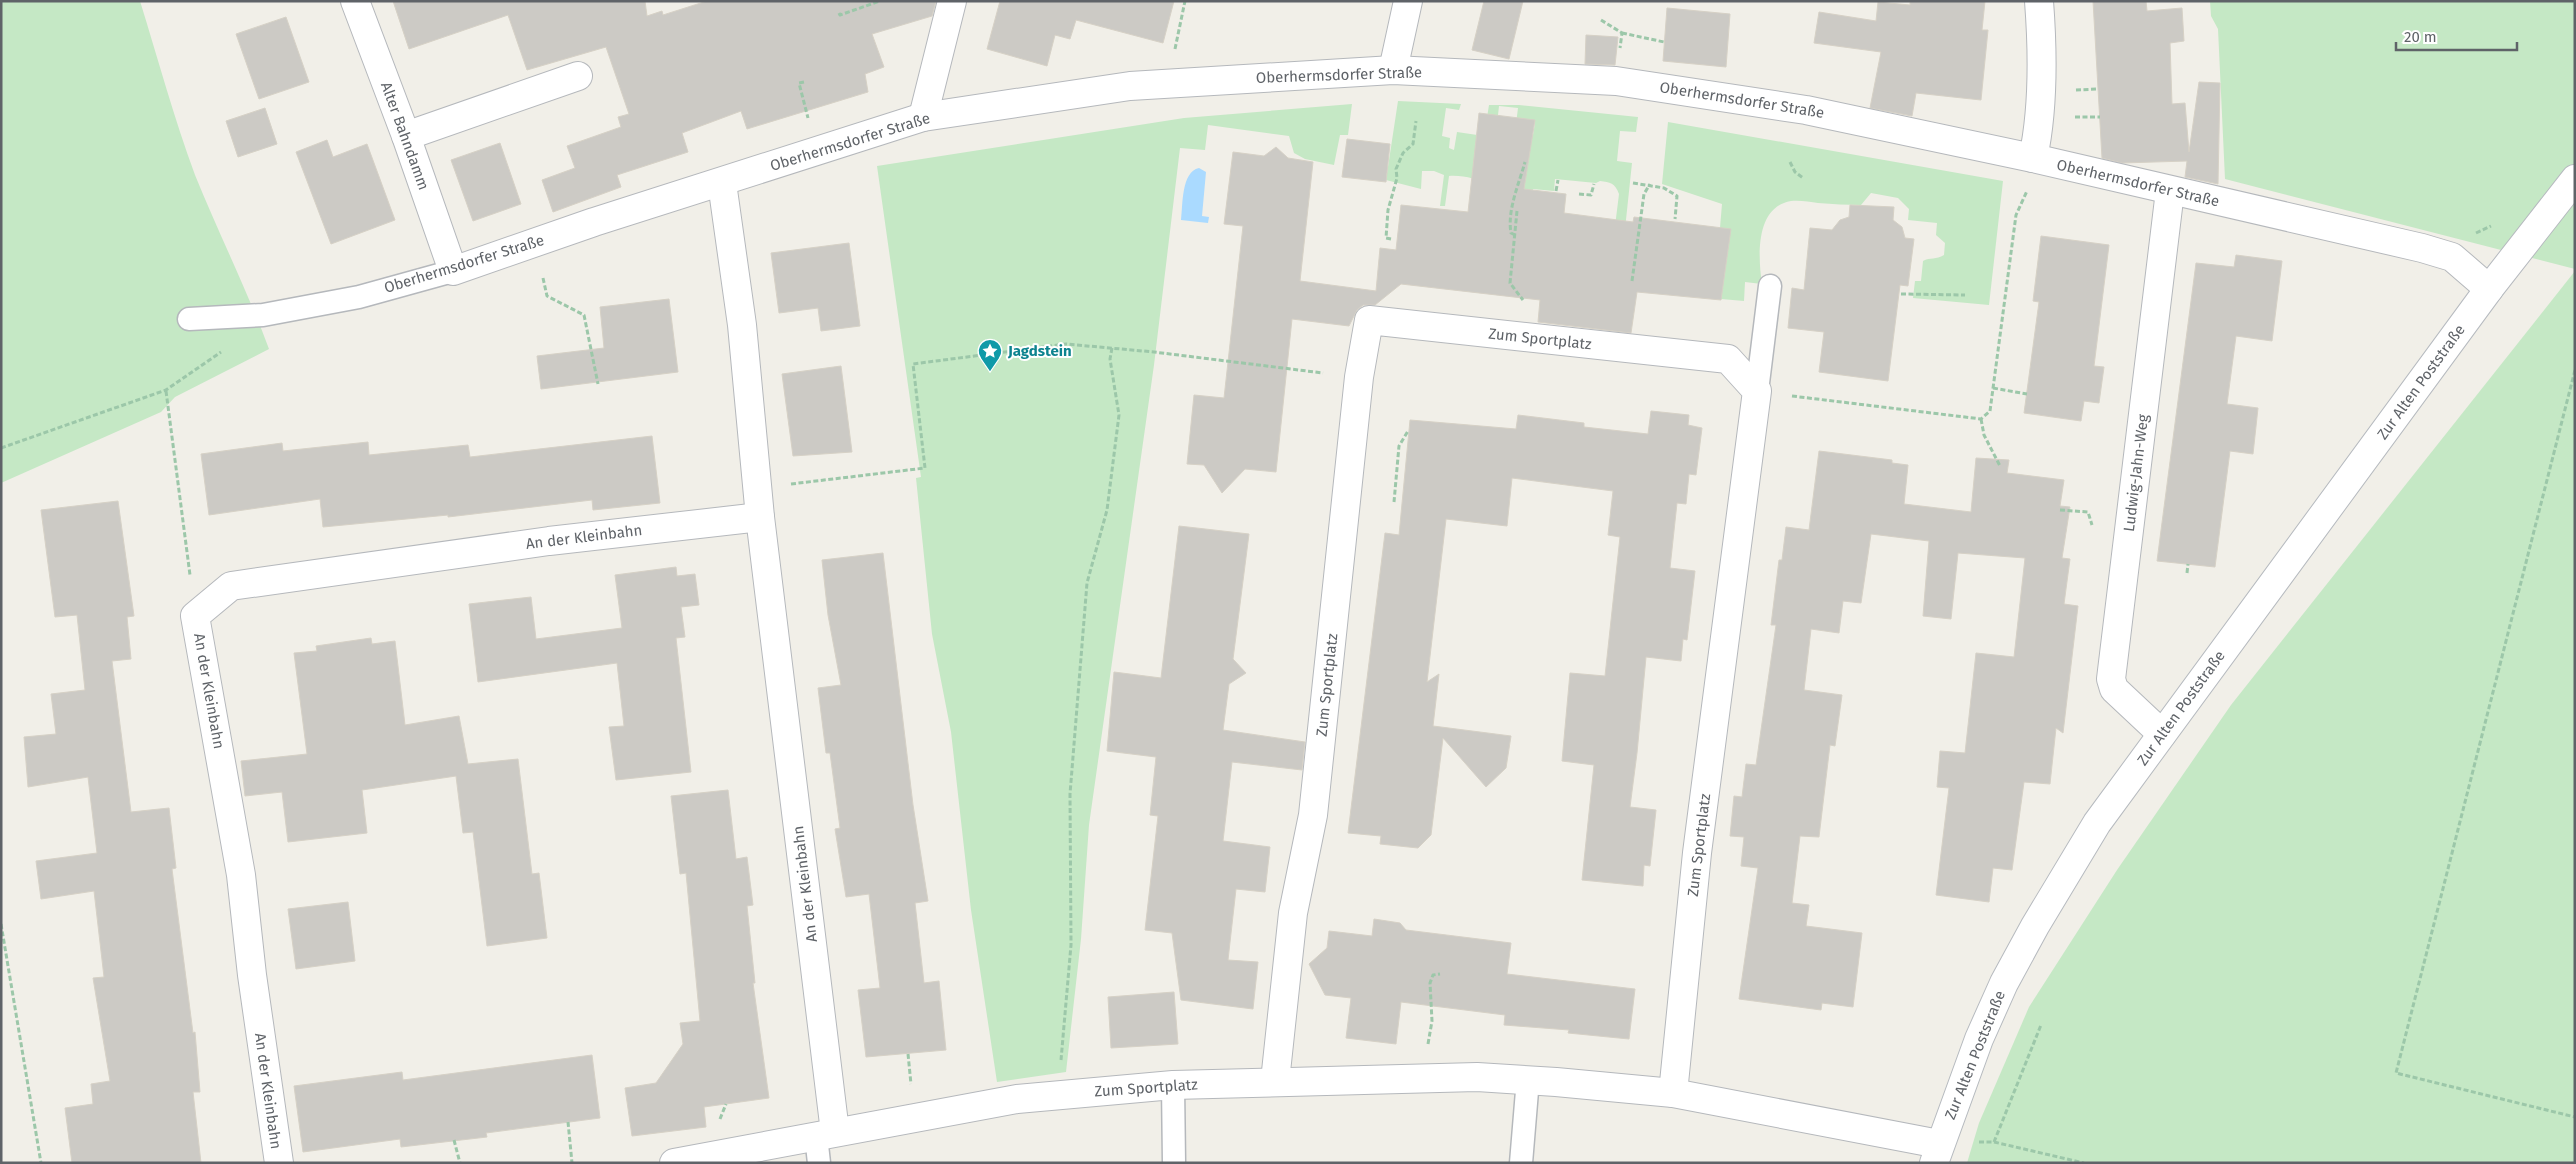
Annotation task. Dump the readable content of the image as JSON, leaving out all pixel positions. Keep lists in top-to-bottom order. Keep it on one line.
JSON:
{"streets":{"street":["Oberhermsdorfer Straße","Alter Bahndamm","Zum Sportplatz","Zur Alten Poststraße","Ludwig-Jahn-Weg","An der Kleinbahn"]},"crossings":[["Oberhermsdorfer Straße","Alter Bahndamm"],["Oberhermsdorfer Straße","Zur Alten Poststraße"],["Oberhermsdorfer Straße","Ludwig-Jahn-Weg"],["Oberhermsdorfer Straße","An der Kleinbahn"],["Zum Sportplatz","Zur Alten Poststraße"],["Zum Sportplatz","An der Kleinbahn"],["Zur Alten Poststraße","Ludwig-Jahn-Weg"]],"places":{"place":["Jagdstein"]},"scale_bar":"20 m"}
